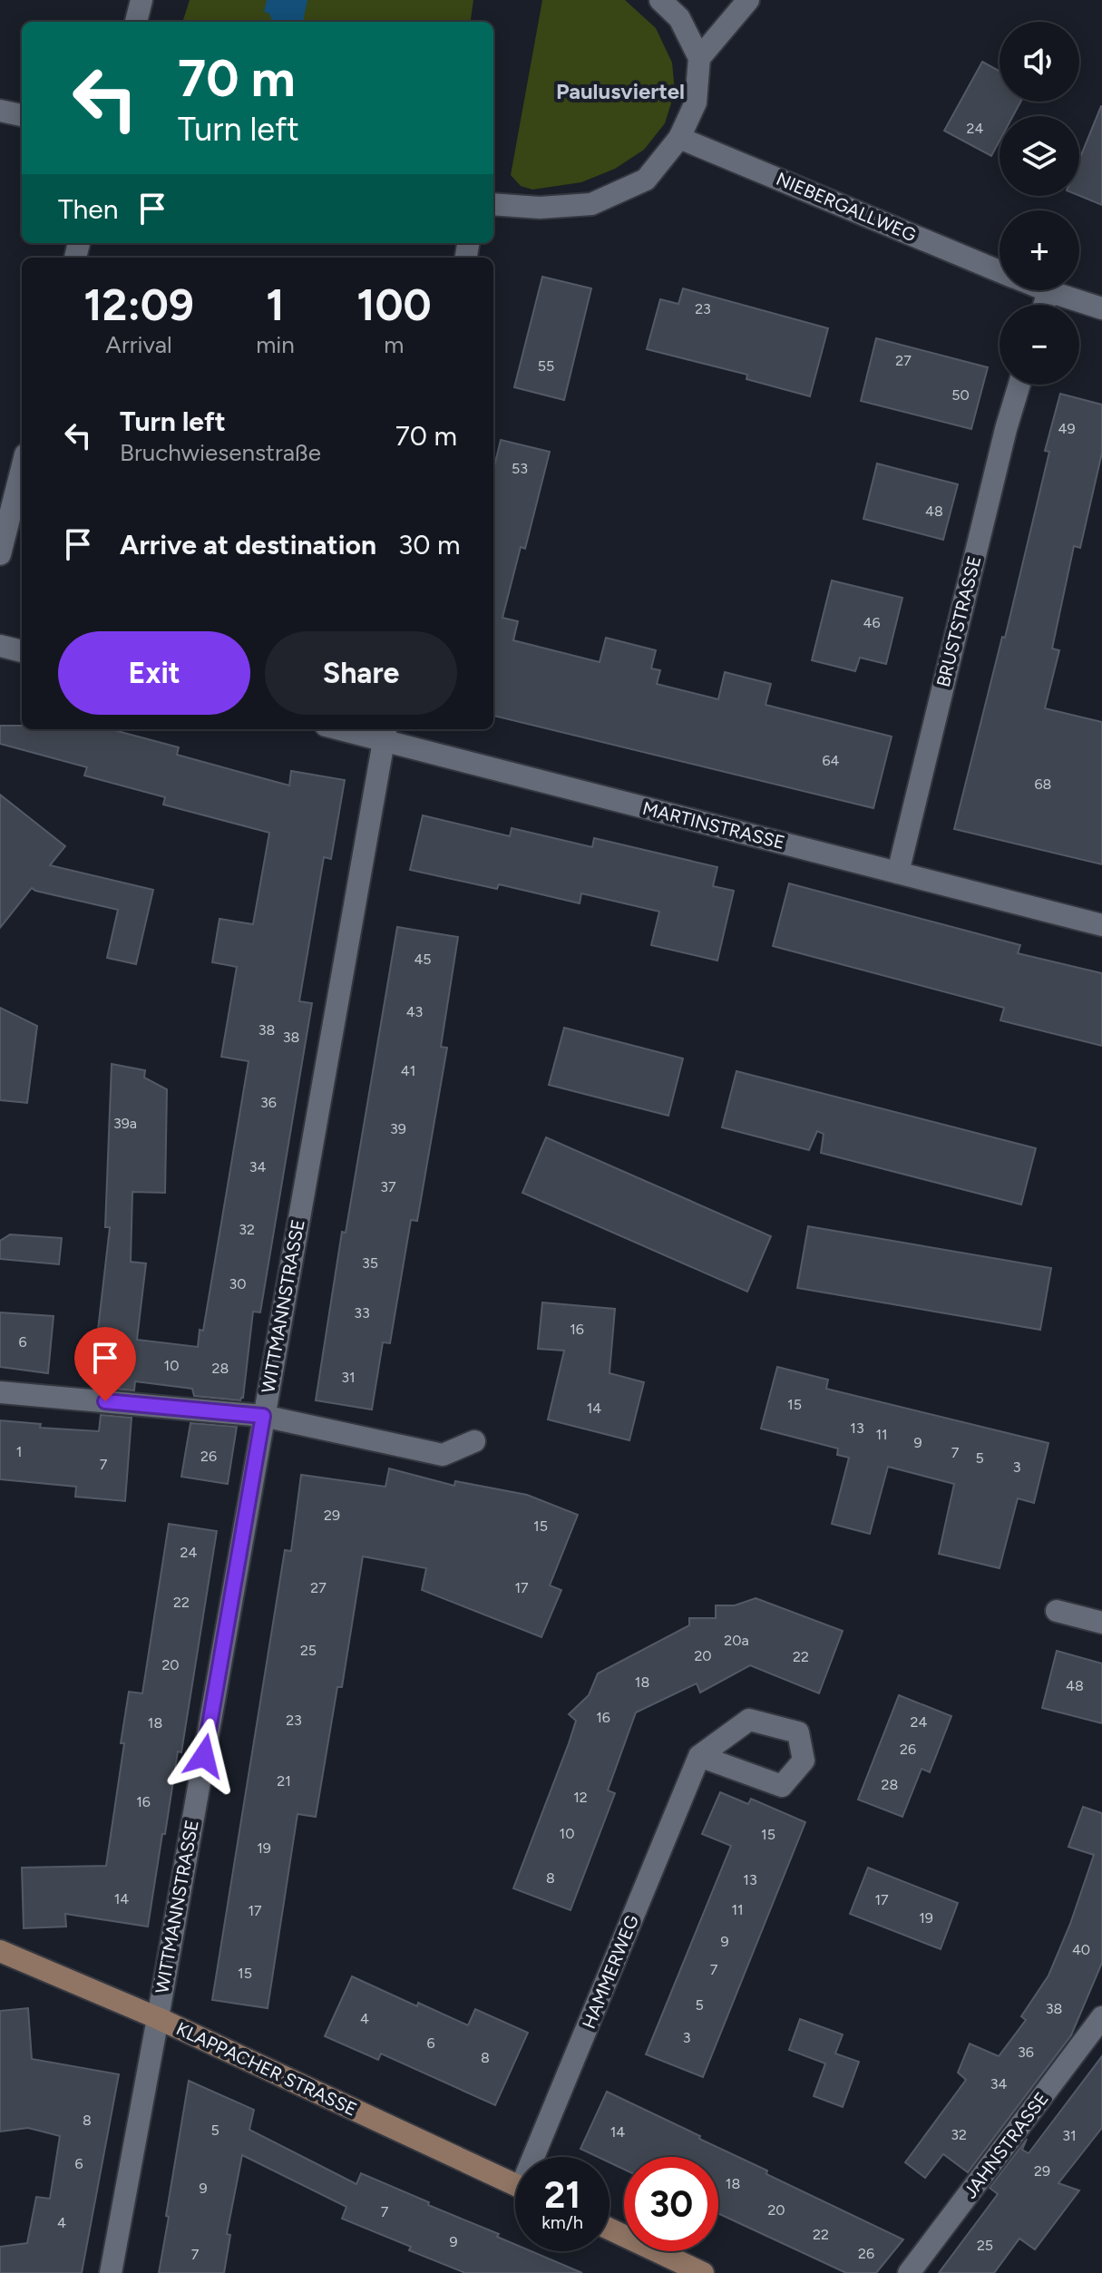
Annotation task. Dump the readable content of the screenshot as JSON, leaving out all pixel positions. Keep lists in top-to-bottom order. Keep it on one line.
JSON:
{"streets":{"street":["NIEBERGALLWEG","BRUSTSTRASSE","MARTINSTRASSE","WITTMANNSTRASSE","HAMMERWEG","KLAPPACHER STRASSE","JAHNSTRASSE"]},"crossings":[["BRUSTSTRASSE","MARTINSTRASSE"],["MARTINSTRASSE","WITTMANNSTRASSE"],["WITTMANNSTRASSE","KLAPPACHER STRASSE"]],"districts":["Paulusviertel"],"house_numbers":["24","23","27","55","50","49","53","48","46","64","68","45","43","38","38","41","36","39a","39","34","37","32","35","30","33","16","6","10","28","31","15","14","13","11","9","1","7","26","5","7","3","29","15","24","27","17","22","20a","25","20","22","20","18","48","16","23","24","18","26","21","28","12","16","10","15","19","8","13","14","17","11","17","19","9","40","7","15","5","38","4","3","6","36","8","34","8","5","14","32","31","6","29","18","9","20","7","4","22","9","25","26","7"],"page":{"map_buttons":["+","−"],"turn":["70 m","Turn left"],"then":"Then","eta":["12:09","Arrival","1","min","100","m"],"list":[{"name":"Turn left","note":"Bruchwiesenstraße","value":"70 m"},{"name":"Arrive at destination","value":"30 m"}],"buttons":["Exit","Share"],"speed":"21 km/h","limit":"30"}}
